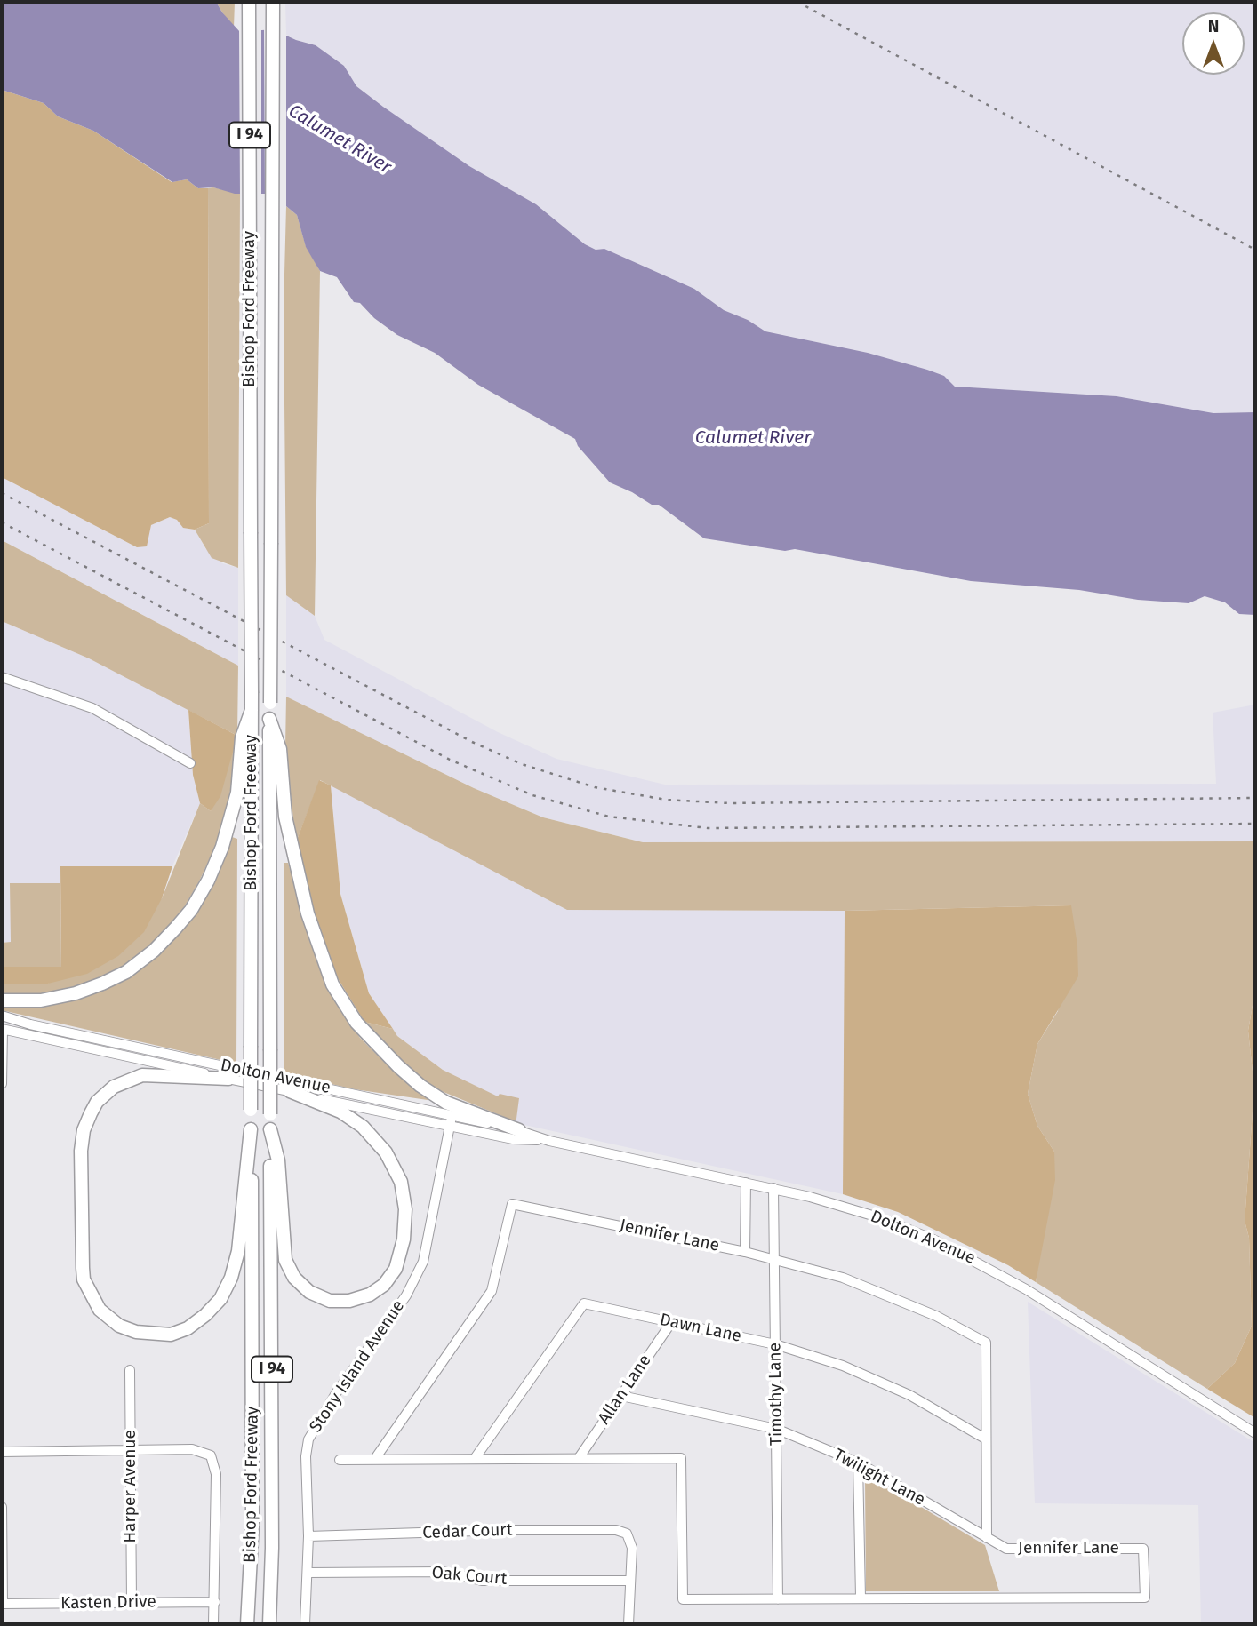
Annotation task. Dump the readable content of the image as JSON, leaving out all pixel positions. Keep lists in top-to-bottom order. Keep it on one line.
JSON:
{"streets":{"highway":["I 94","Bishop Ford Freeway"],"street":["Dolton Avenue","Jennifer Lane","Dawn Lane","Stony Island Avenue","Allan Lane","Timothy Lane","Twilight Lane","Harper Avenue","Cedar Court","Oak Court","Kasten Drive"]},"crossings":[["Dolton Avenue","Stony Island Avenue"],["Dolton Avenue","Timothy Lane"],["Jennifer Lane","Dawn Lane"],["Jennifer Lane","Allan Lane"],["Jennifer Lane","Timothy Lane"],["Jennifer Lane","Twilight Lane"],["Dawn Lane","Allan Lane"],["Dawn Lane","Timothy Lane"],["Stony Island Avenue","Cedar Court"],["Stony Island Avenue","Oak Court"],["Allan Lane","Twilight Lane"],["Timothy Lane","Twilight Lane"],["Harper Avenue","Kasten Drive"],["Cedar Court","Oak Court"]],"water":["Calumet River"],"north":"top"}
